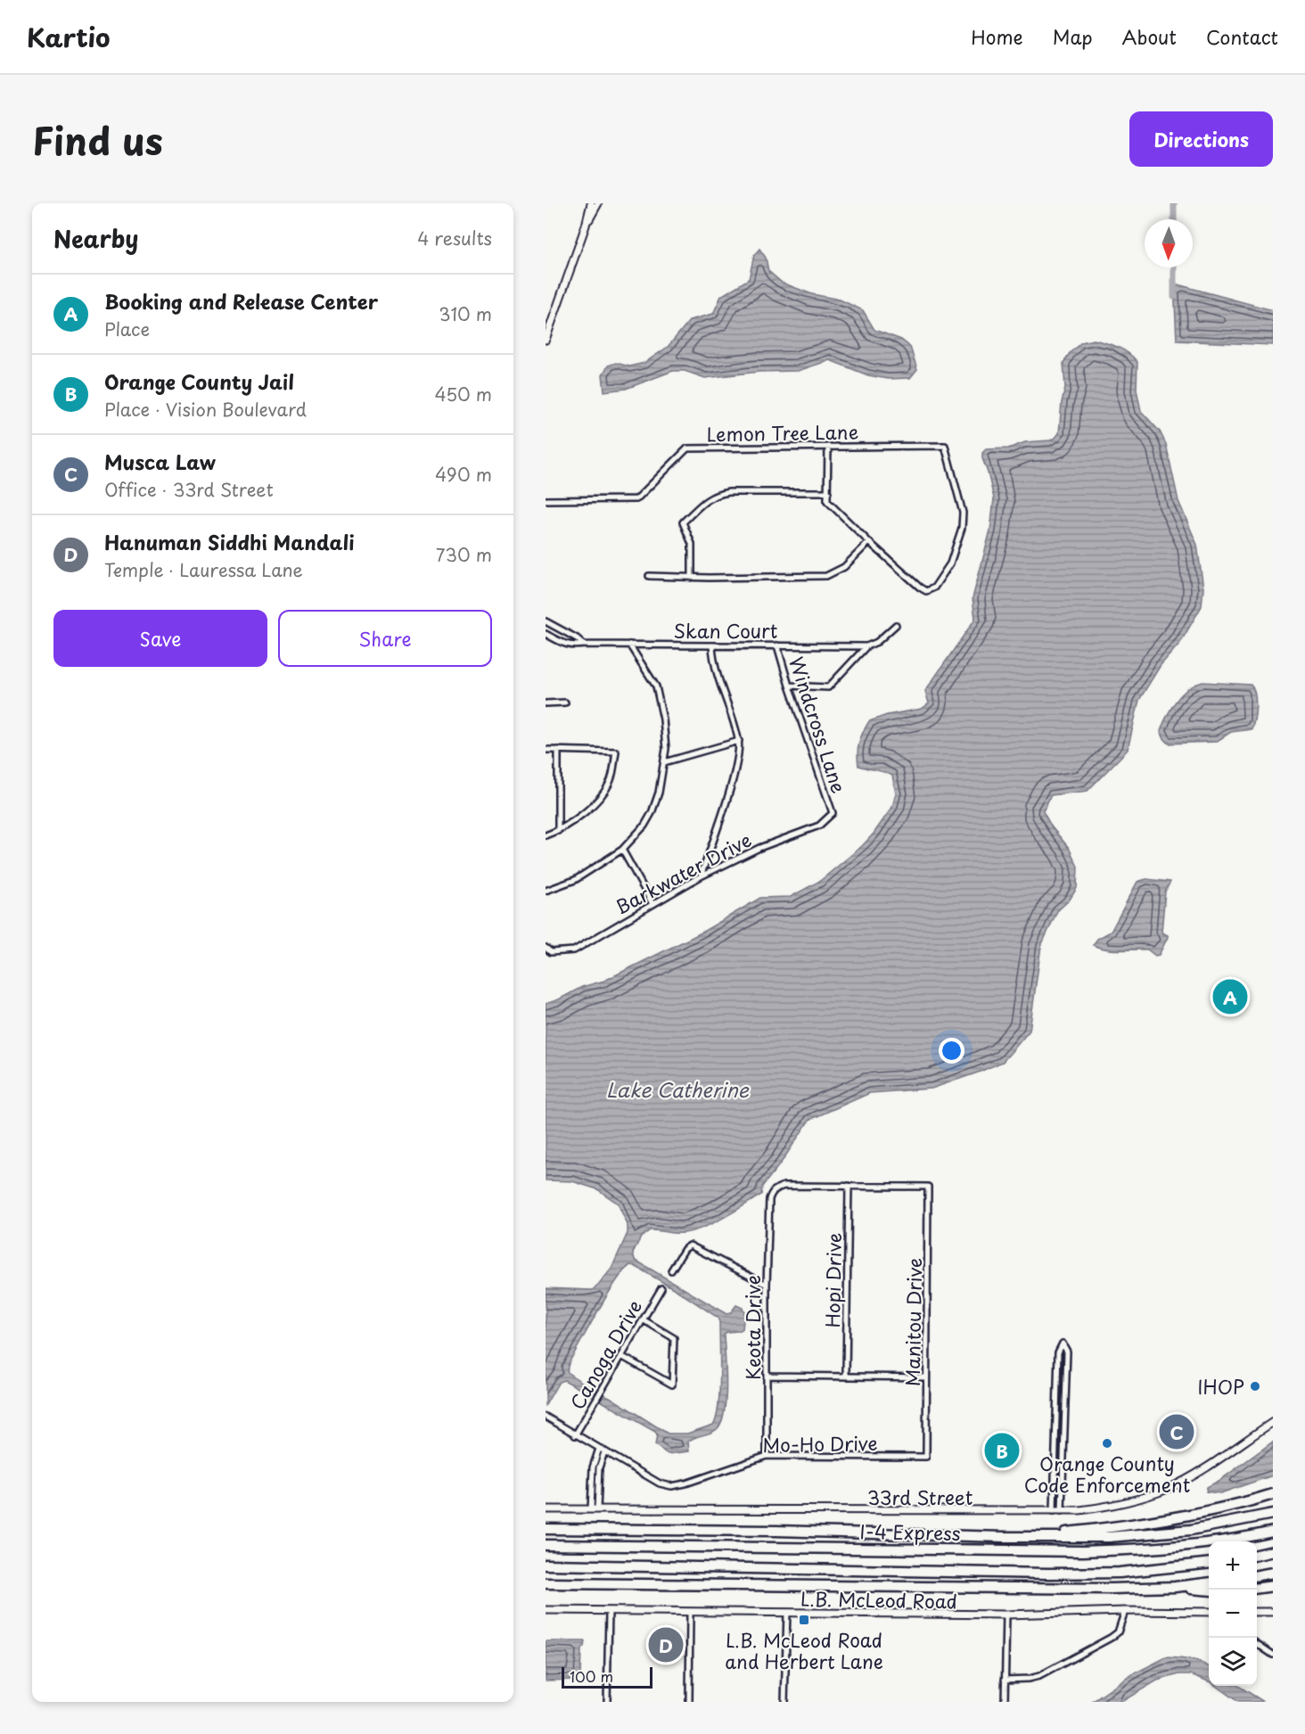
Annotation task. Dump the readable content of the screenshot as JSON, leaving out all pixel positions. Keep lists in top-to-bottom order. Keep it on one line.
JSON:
{"streets":{"highway":["I-4 Express"],"street":["Lemon Tree Lane","Skan Court","Windcross Lane","Barkwater Drive","Hopi Drive","Manitou Drive","Keota Drive","Canoga Drive","Mo-Ho Drive","33rd Street","L.B. McLeod Road"]},"crossings":[["Skan Court","Windcross Lane"],["Windcross Lane","Barkwater Drive"],["Hopi Drive","Manitou Drive"],["Hopi Drive","Keota Drive"],["Manitou Drive","Keota Drive"],["Manitou Drive","Mo-Ho Drive"],["Keota Drive","Mo-Ho Drive"],["Canoga Drive","Mo-Ho Drive"]],"water":["Lake Catherine"],"places":{"other":["IHOP","Orange County Code Enforcement"],"transit":["L.B. McLeod Road and Herbert Lane"]},"scale_bar":"100 m","north":"bottom","page":{"header":"Kartio","nav":["Home","Map","About","Contact"],"title":"Find us","buttons":["Directions",["Save","Share"]],"heading":["Nearby","4 results"],"list":[{"mark":"A","name":"Booking and Release Center","note":"Place","value":"310 m"},{"mark":"B","name":"Orange County Jail","note":"Place · Vision Boulevard","value":"450 m"},{"mark":"C","name":"Musca Law","note":"Office · 33rd Street","value":"490 m"},{"mark":"D","name":"Hanuman Siddhi Mandali","note":"Temple · Lauressa Lane","value":"730 m"}],"pins":["A","C","B","D"],"map_buttons":["+","−"],"scale":"100 m"}}
